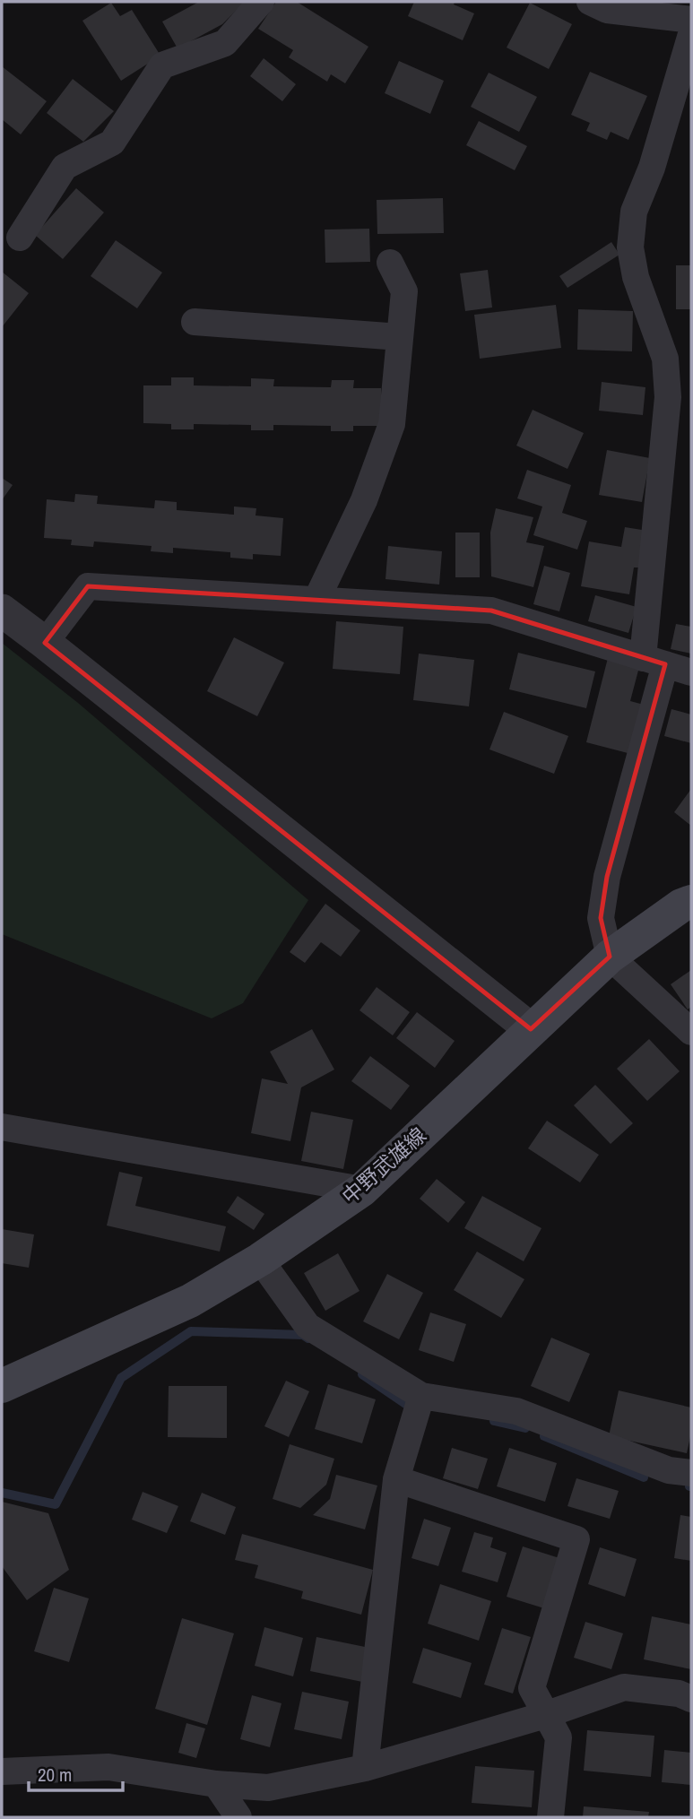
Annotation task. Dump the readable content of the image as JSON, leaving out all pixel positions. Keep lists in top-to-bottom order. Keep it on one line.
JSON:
{"streets":{"main road":["中野武雄線"]},"scale_bar":"20 m"}
